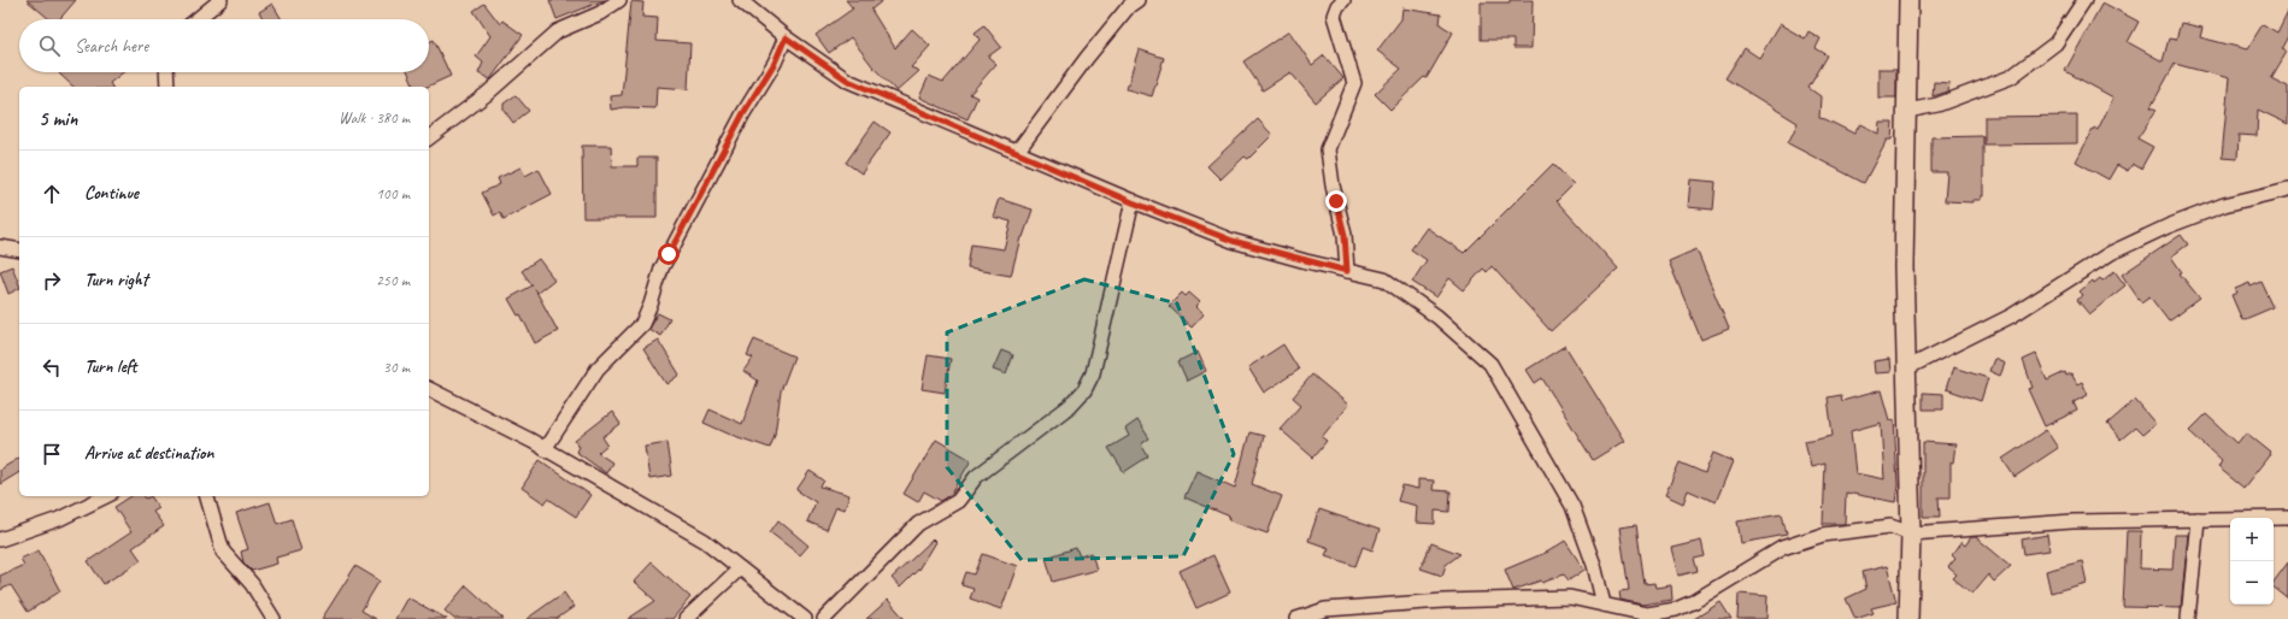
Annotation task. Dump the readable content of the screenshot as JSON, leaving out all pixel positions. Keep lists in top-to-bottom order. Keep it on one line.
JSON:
{"page":{"search":"Search here","heading":["5 min","Walk · 380 m"],"list":[["Continue","100 m"],["Turn right","250 m"],["Turn left","30 m"],"Arrive at destination"],"map_buttons":["+","−"]}}
